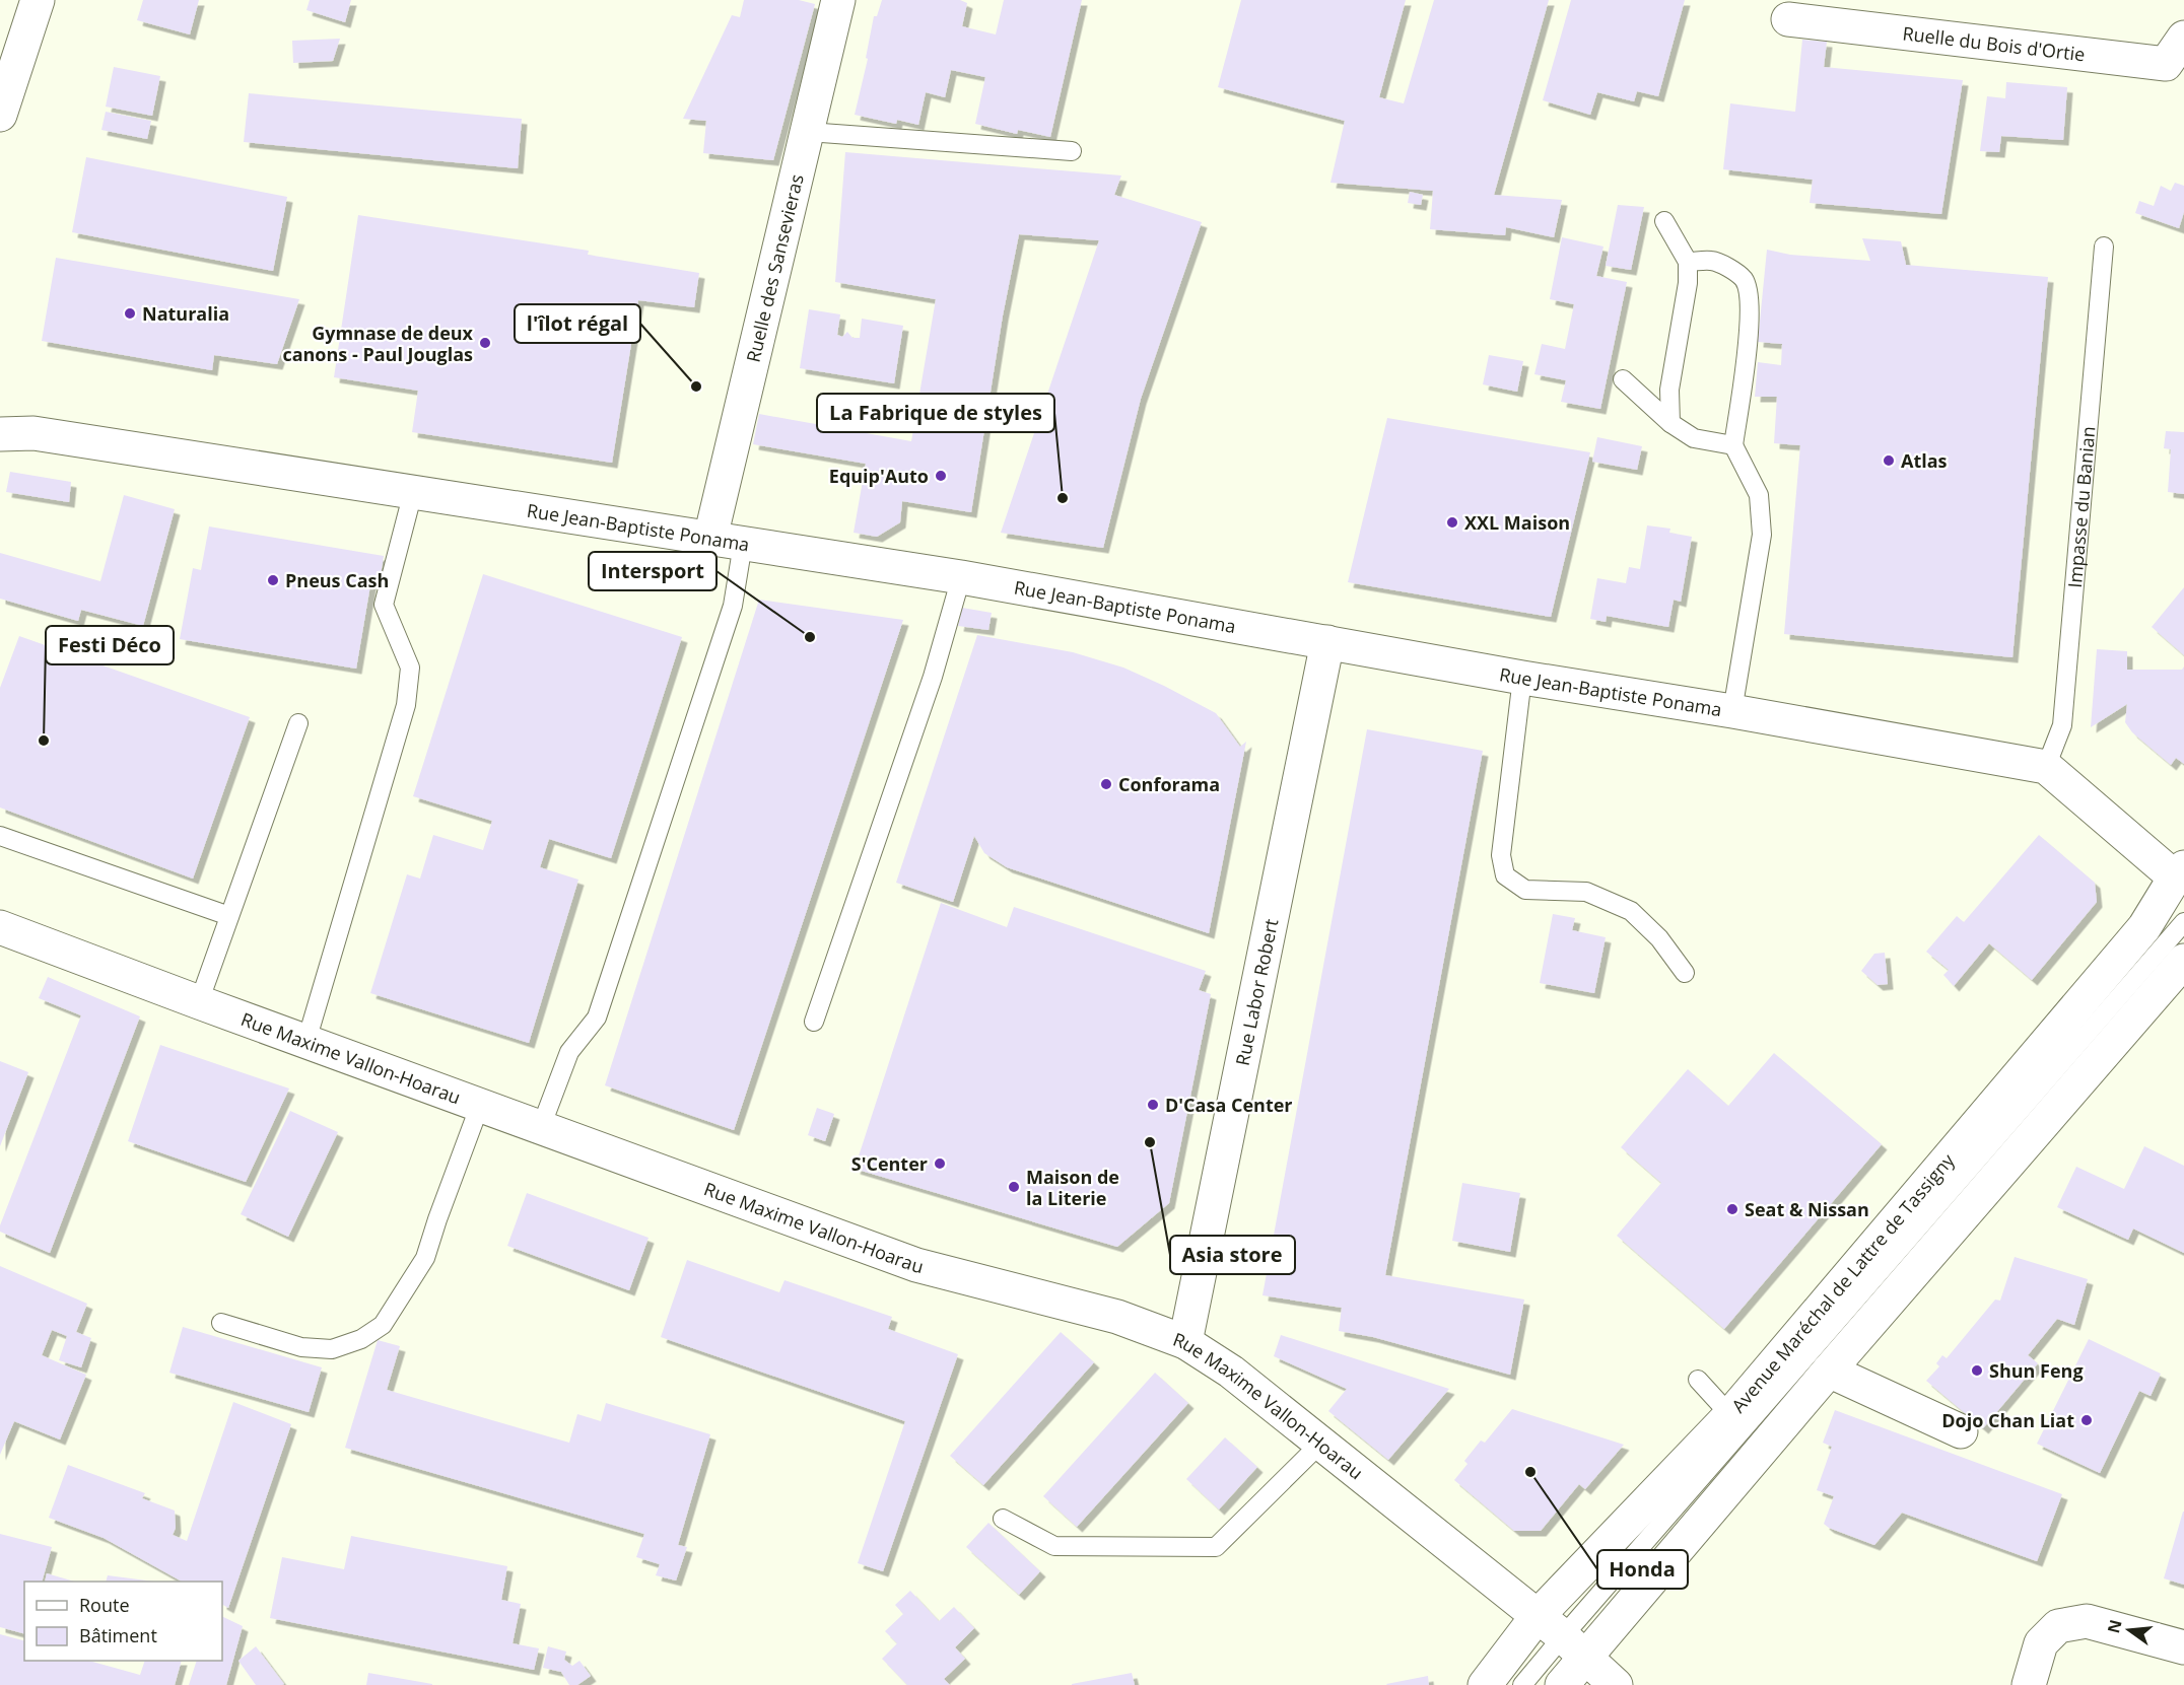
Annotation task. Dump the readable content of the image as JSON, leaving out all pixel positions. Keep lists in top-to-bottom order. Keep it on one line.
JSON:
{"streets":{"street":["Ruelle du Bois d'Ortie","Ruelle des Sansevieras","Rue Jean-Baptiste Ponama","Rue Labor Robert","Rue Maxime Vallon-Hoarau","Avenue Maréchal de Lattre de Tassigny"],"lane":["Impasse du Banian"]},"crossings":[["Ruelle des Sansevieras","Rue Jean-Baptiste Ponama"],["Impasse du Banian","Rue Jean-Baptiste Ponama"],["Rue Jean-Baptiste Ponama","Rue Labor Robert"],["Rue Labor Robert","Rue Maxime Vallon-Hoarau"],["Rue Maxime Vallon-Hoarau","Avenue Maréchal de Lattre de Tassigny"]],"places":["Naturalia","Gymnase de deux canons - Paul Jouglas","l'îlot régal","Atlas","Equip'Auto","La Fabrique de styles","XXL Maison","Pneus Cash","Intersport","Festi Déco","Conforama","D'Casa Center","Asia store","S'Center","Maison de la Literie","Seat & Nissan","Shun Feng","Dojo Chan Liat","Honda"],"legend":["Route","Bâtiment"],"north":"left"}
